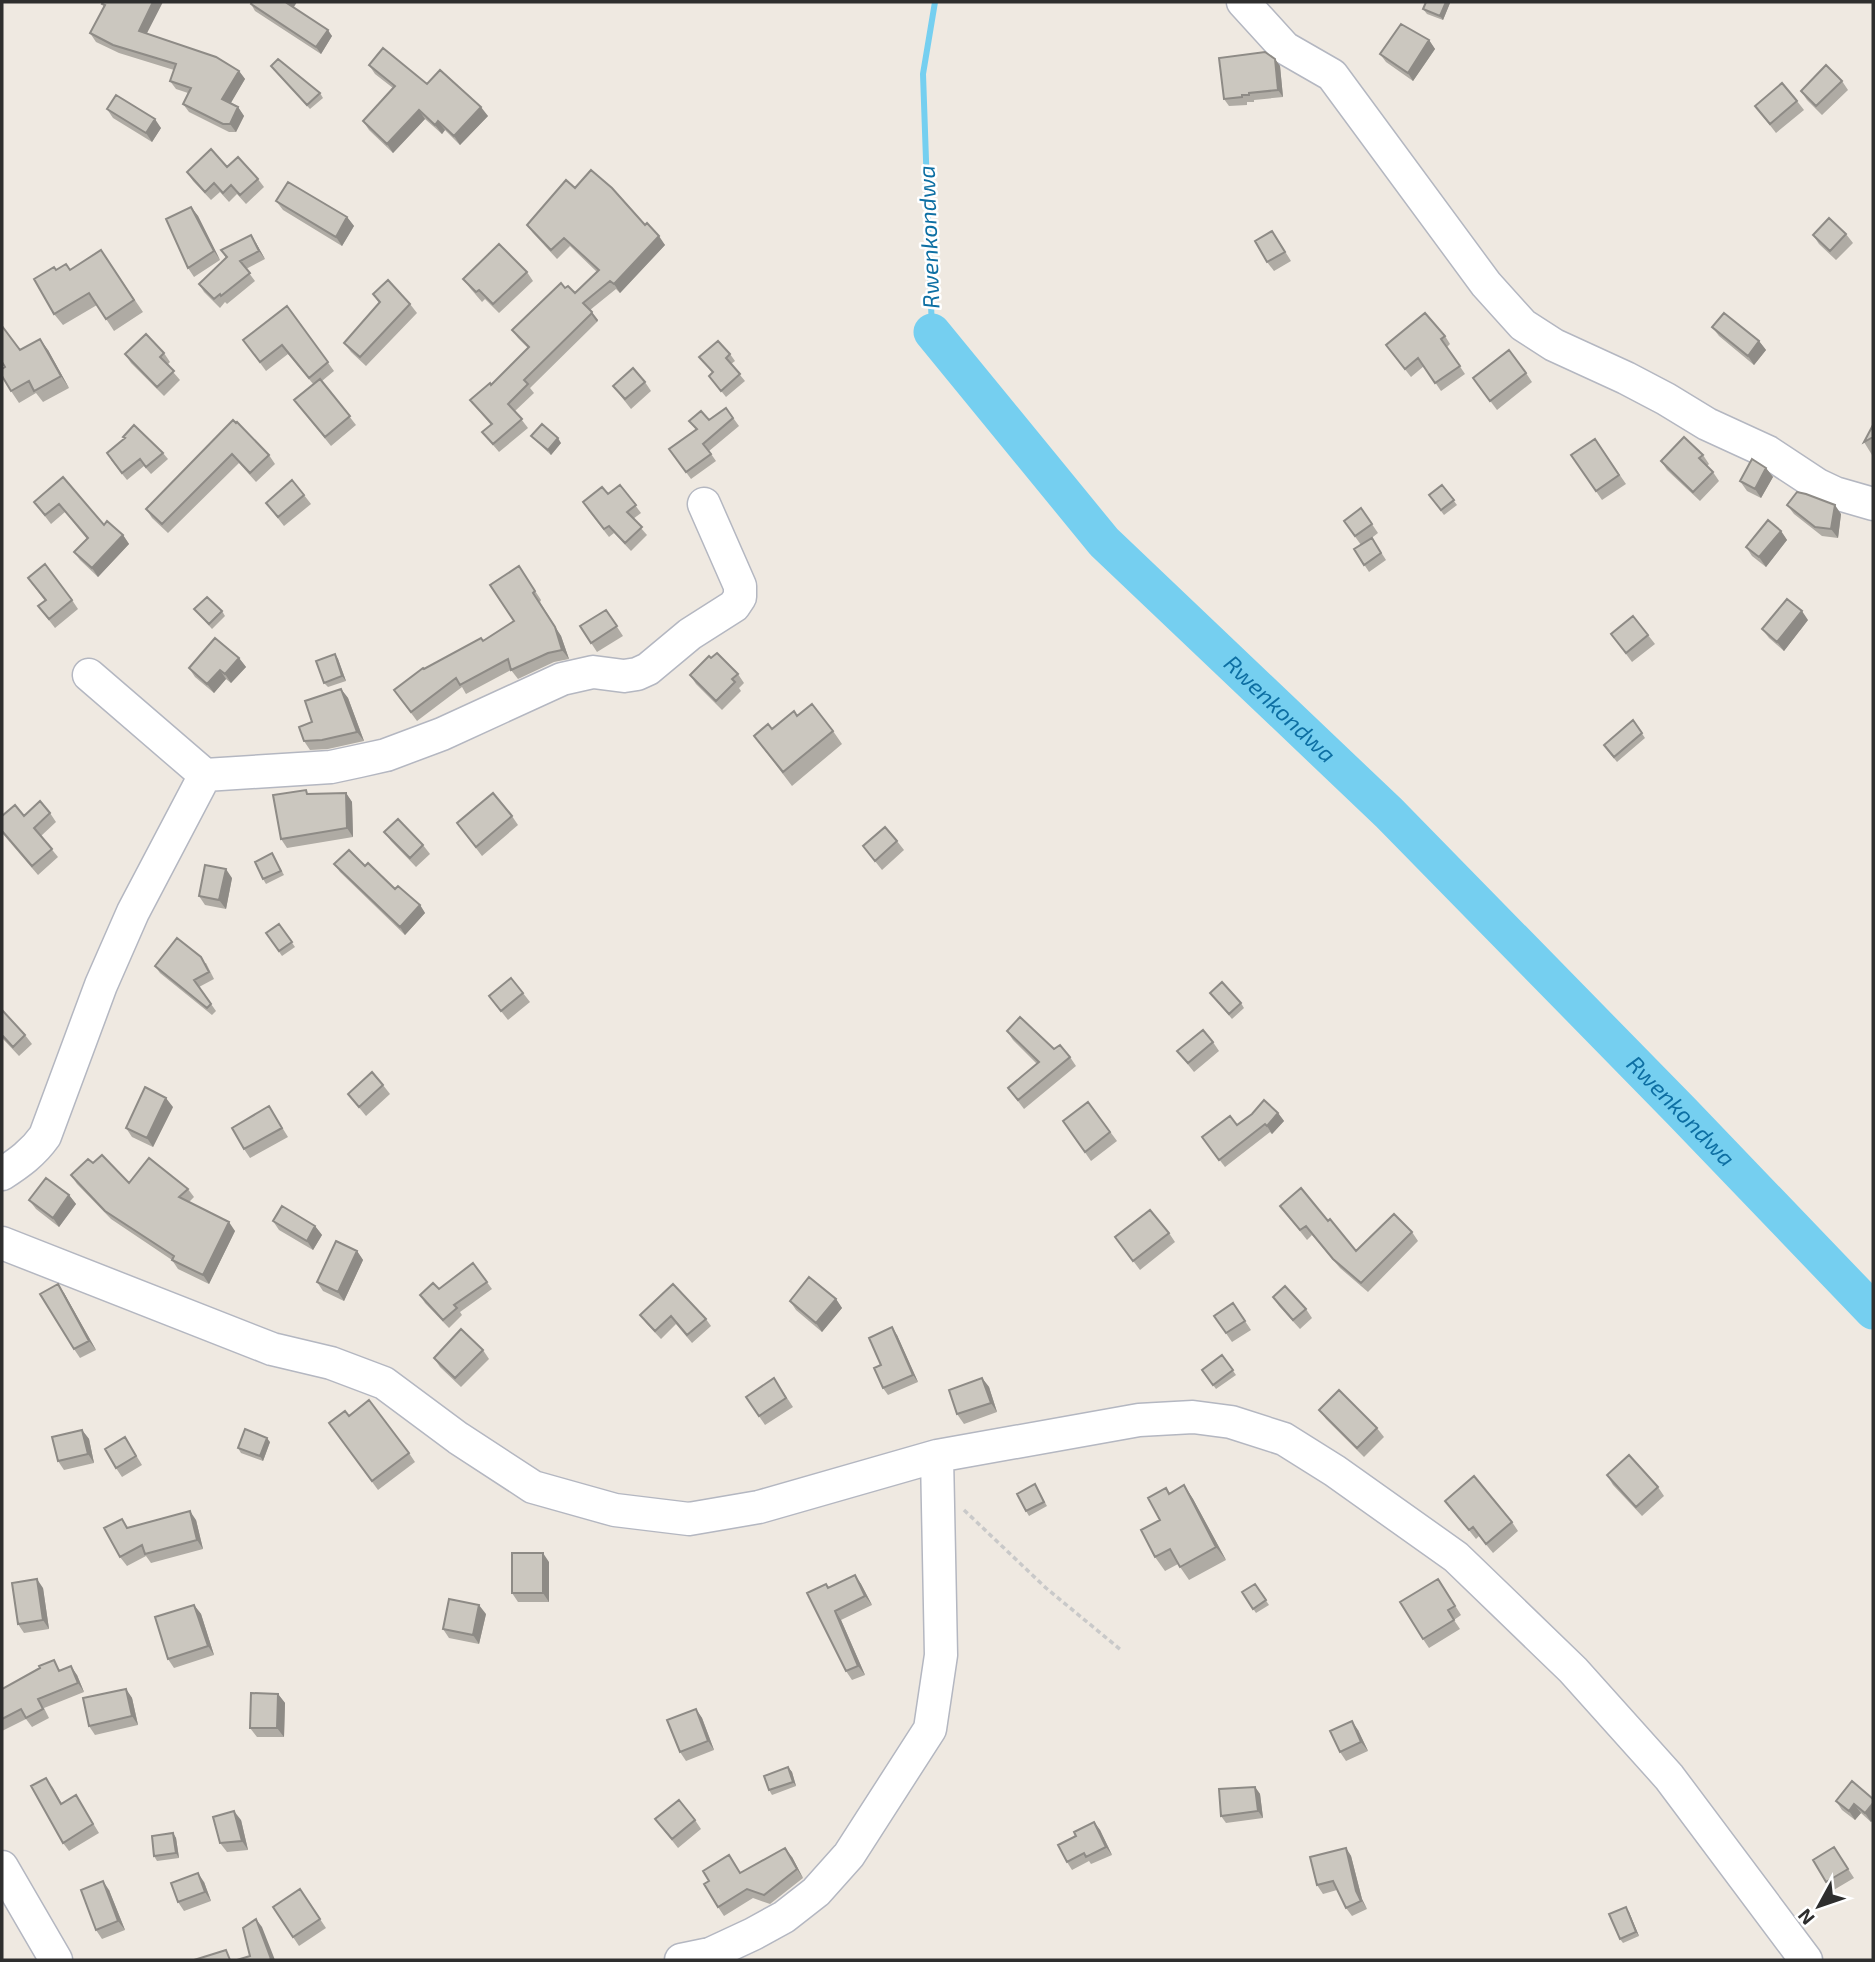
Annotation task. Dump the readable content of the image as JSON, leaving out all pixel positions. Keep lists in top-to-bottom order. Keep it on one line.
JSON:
{"water":["Rwenkondwa"],"north":"bottom left"}
